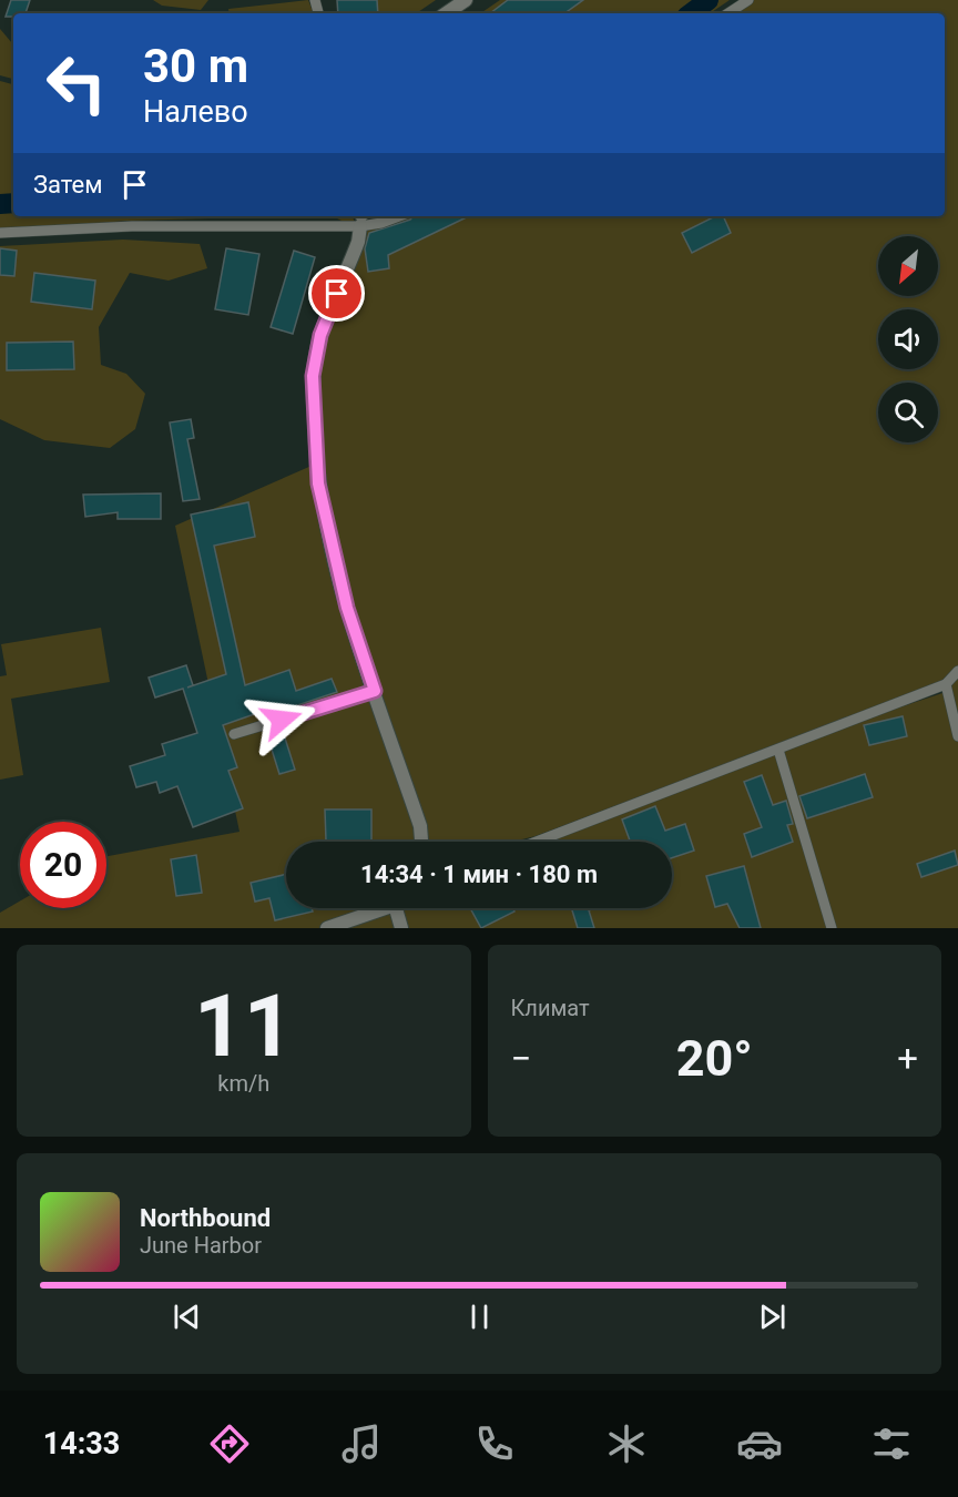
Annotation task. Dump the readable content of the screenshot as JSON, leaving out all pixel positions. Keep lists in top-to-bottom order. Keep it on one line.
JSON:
{"north":"bottom left","page":{"turn":["30 m","Налево"],"then":"Затем","limit":"20","trip":"14:34 · 1 мин · 180 m","tile":[["11","km/h"],"Климат"],"heat":["−","20°","+"],"song":["Northbound","June Harbor"],"tabs":"14:33"}}
